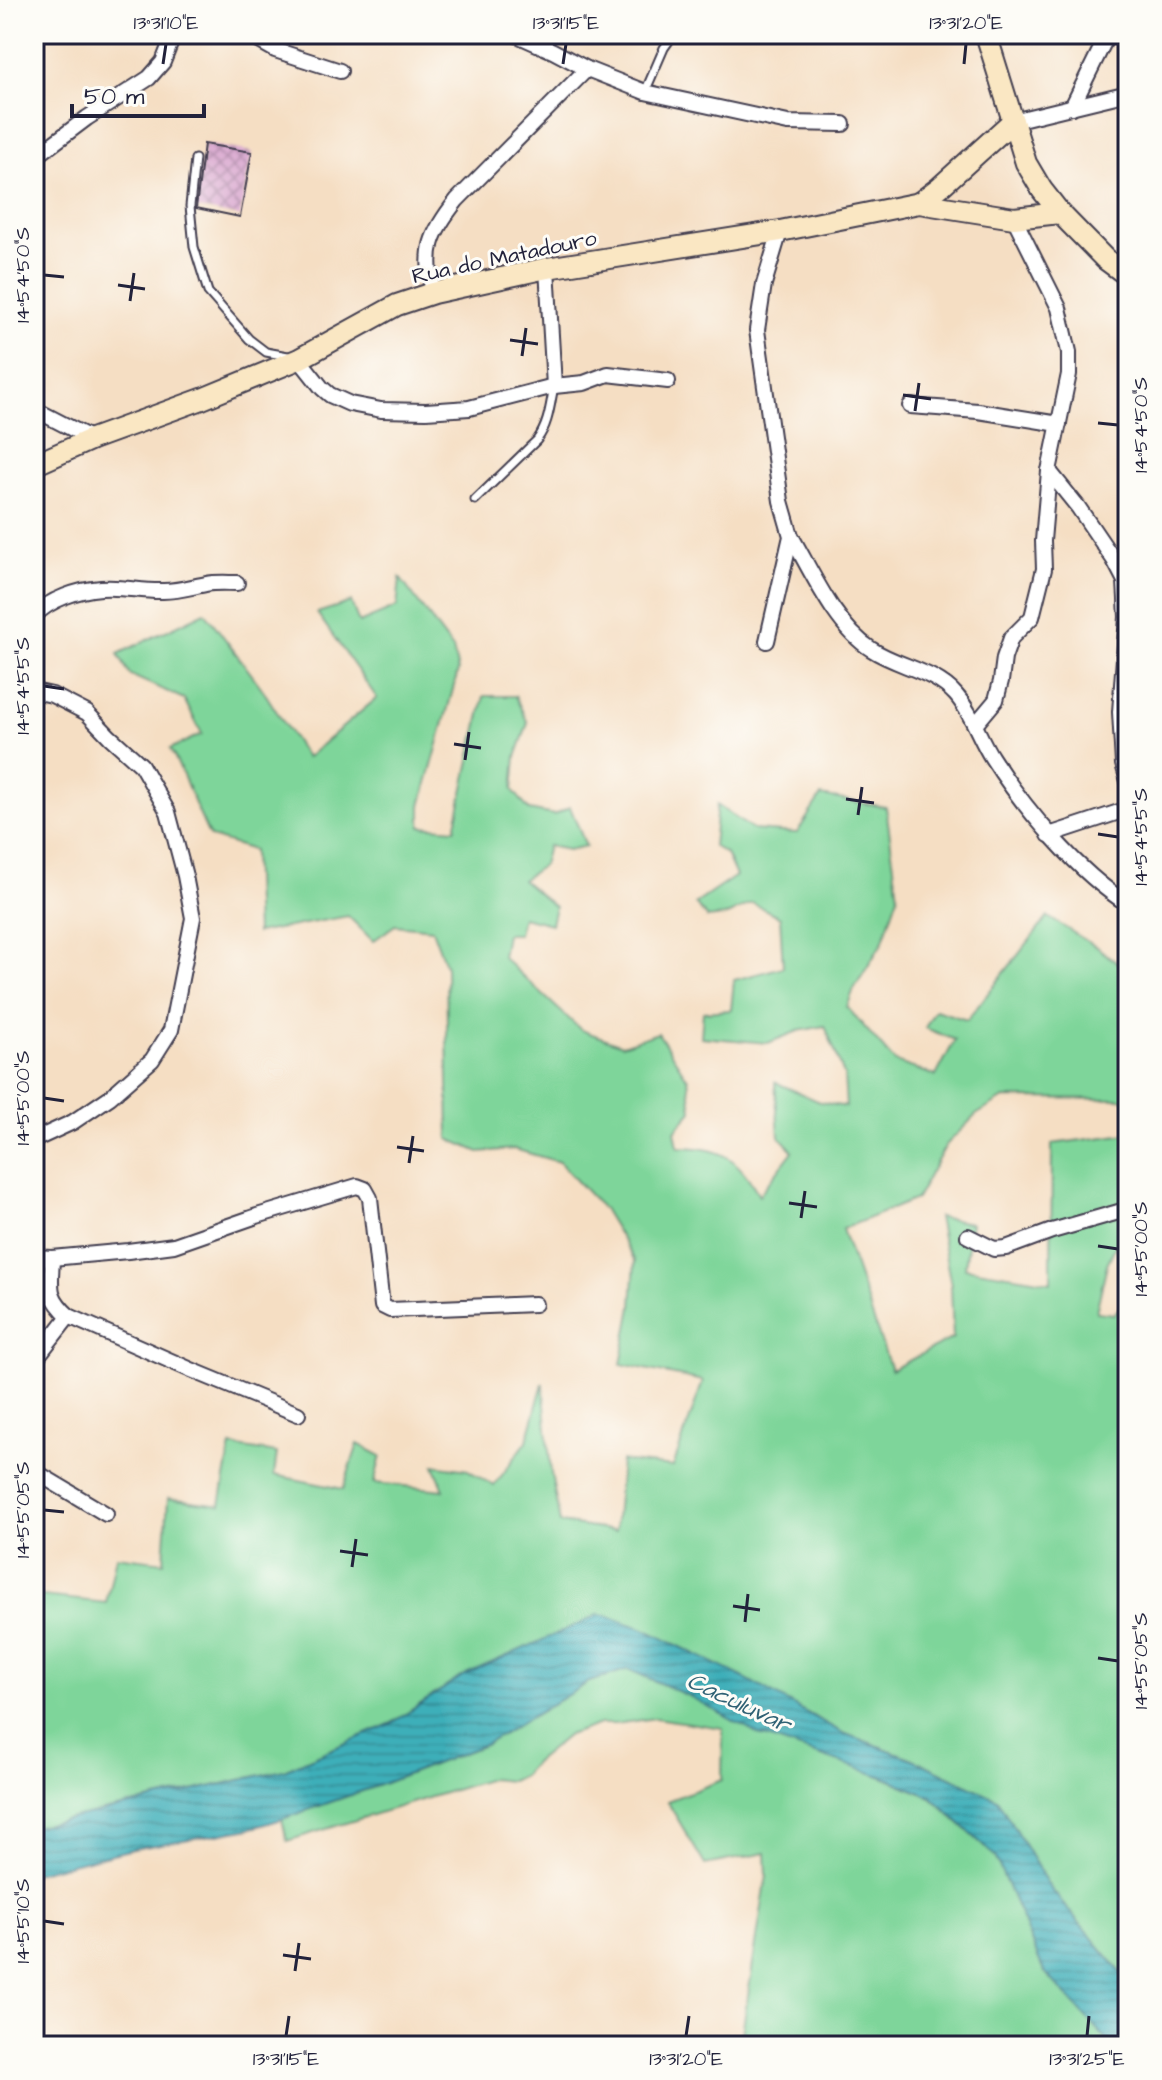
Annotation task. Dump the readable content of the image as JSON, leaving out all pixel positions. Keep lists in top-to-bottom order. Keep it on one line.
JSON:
{"streets":{"street":["Rua do Matadouro"]},"water":["Caculuvar"],"scale_bar":"50 m","coordinates":["13°31'10\"E","13°31'15\"E","13°31'20\"E","14°54'50\"S","14°54'55\"S","14°55'00\"S","14°55'05\"S","14°55'10\"S","13°31'25\"E"]}
